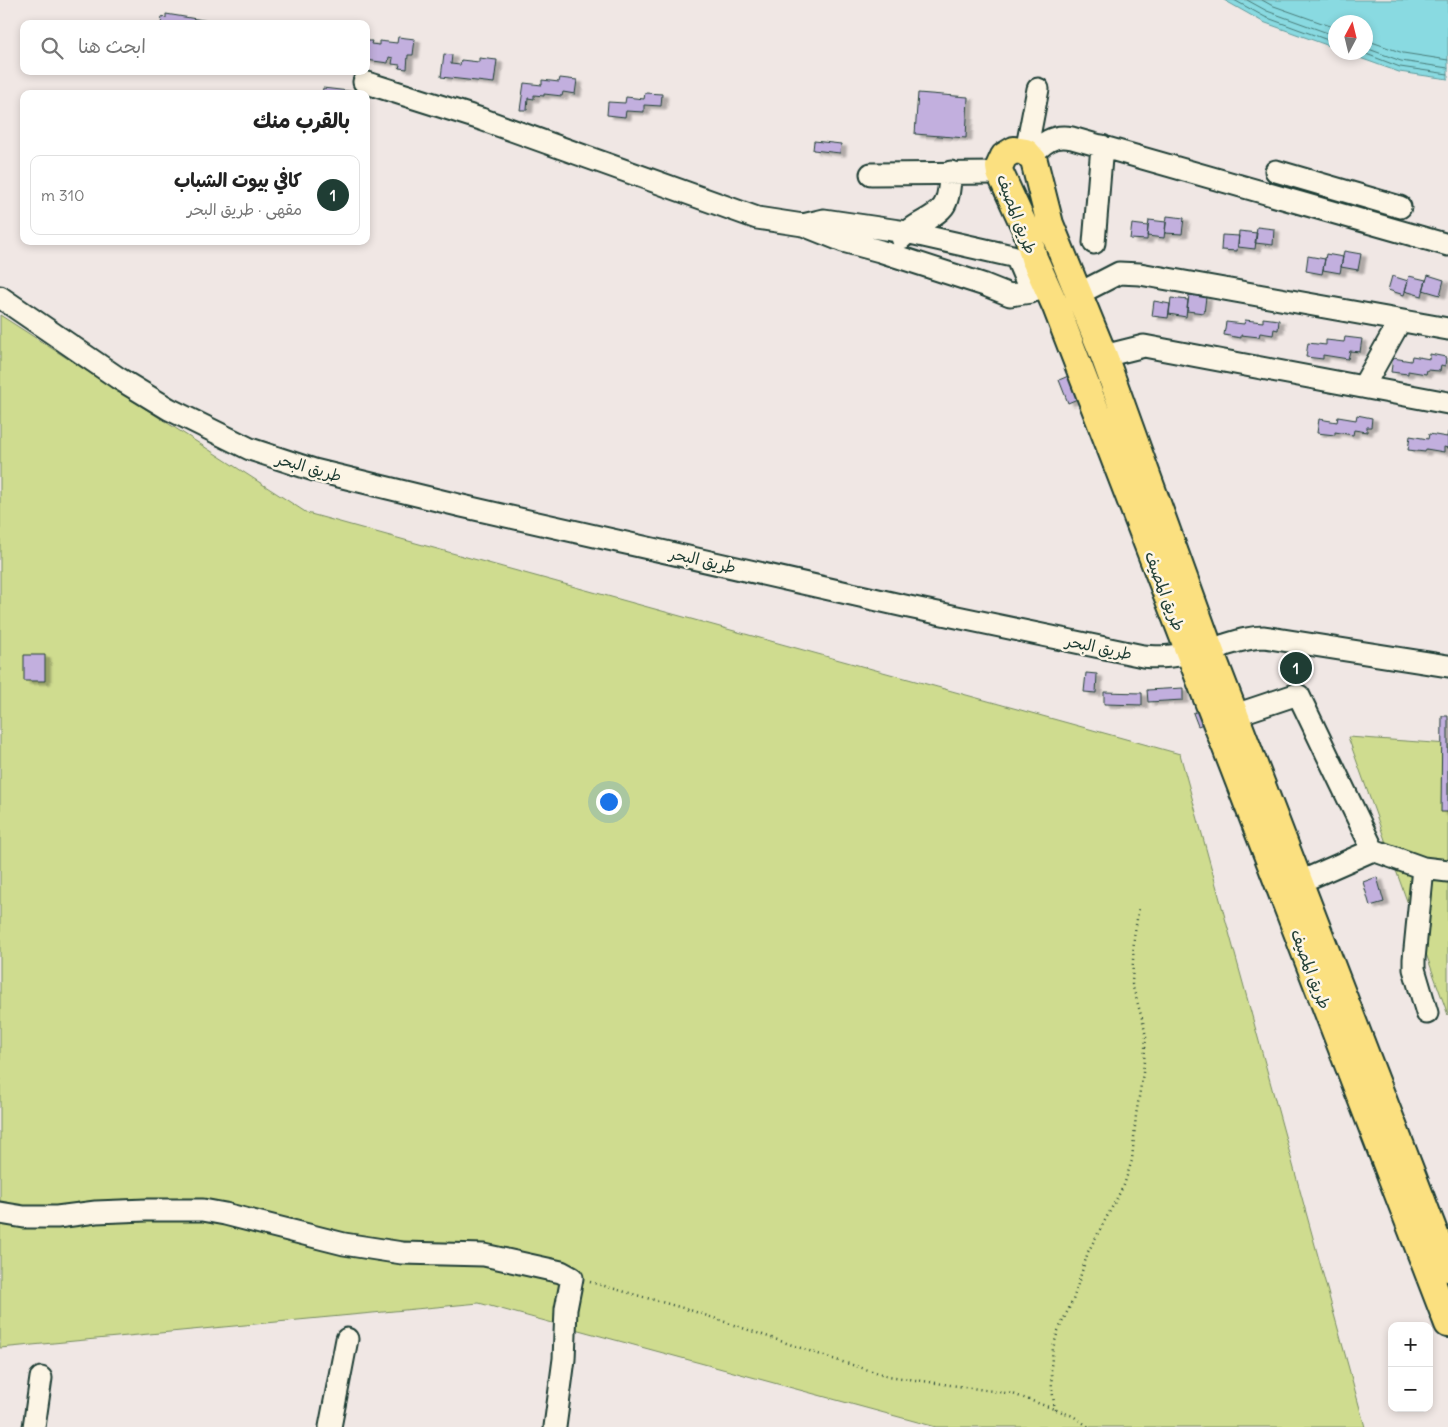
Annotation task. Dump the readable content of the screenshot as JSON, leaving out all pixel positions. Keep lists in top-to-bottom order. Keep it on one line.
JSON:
{"streets":{"main road":["طريق المصيف"],"street":["طريق البحر"]},"crossings":[["طريق المصيف","طريق البحر"]],"north":"top","page":{"search":"ابحث هنا","heading":"بالقرب منك","list":[{"mark":"1","name":"كافي بيوت الشباب","note":"مقهى · طريق البحر","value":"310 m"}],"pins":"1","map_buttons":["+","−"]}}
